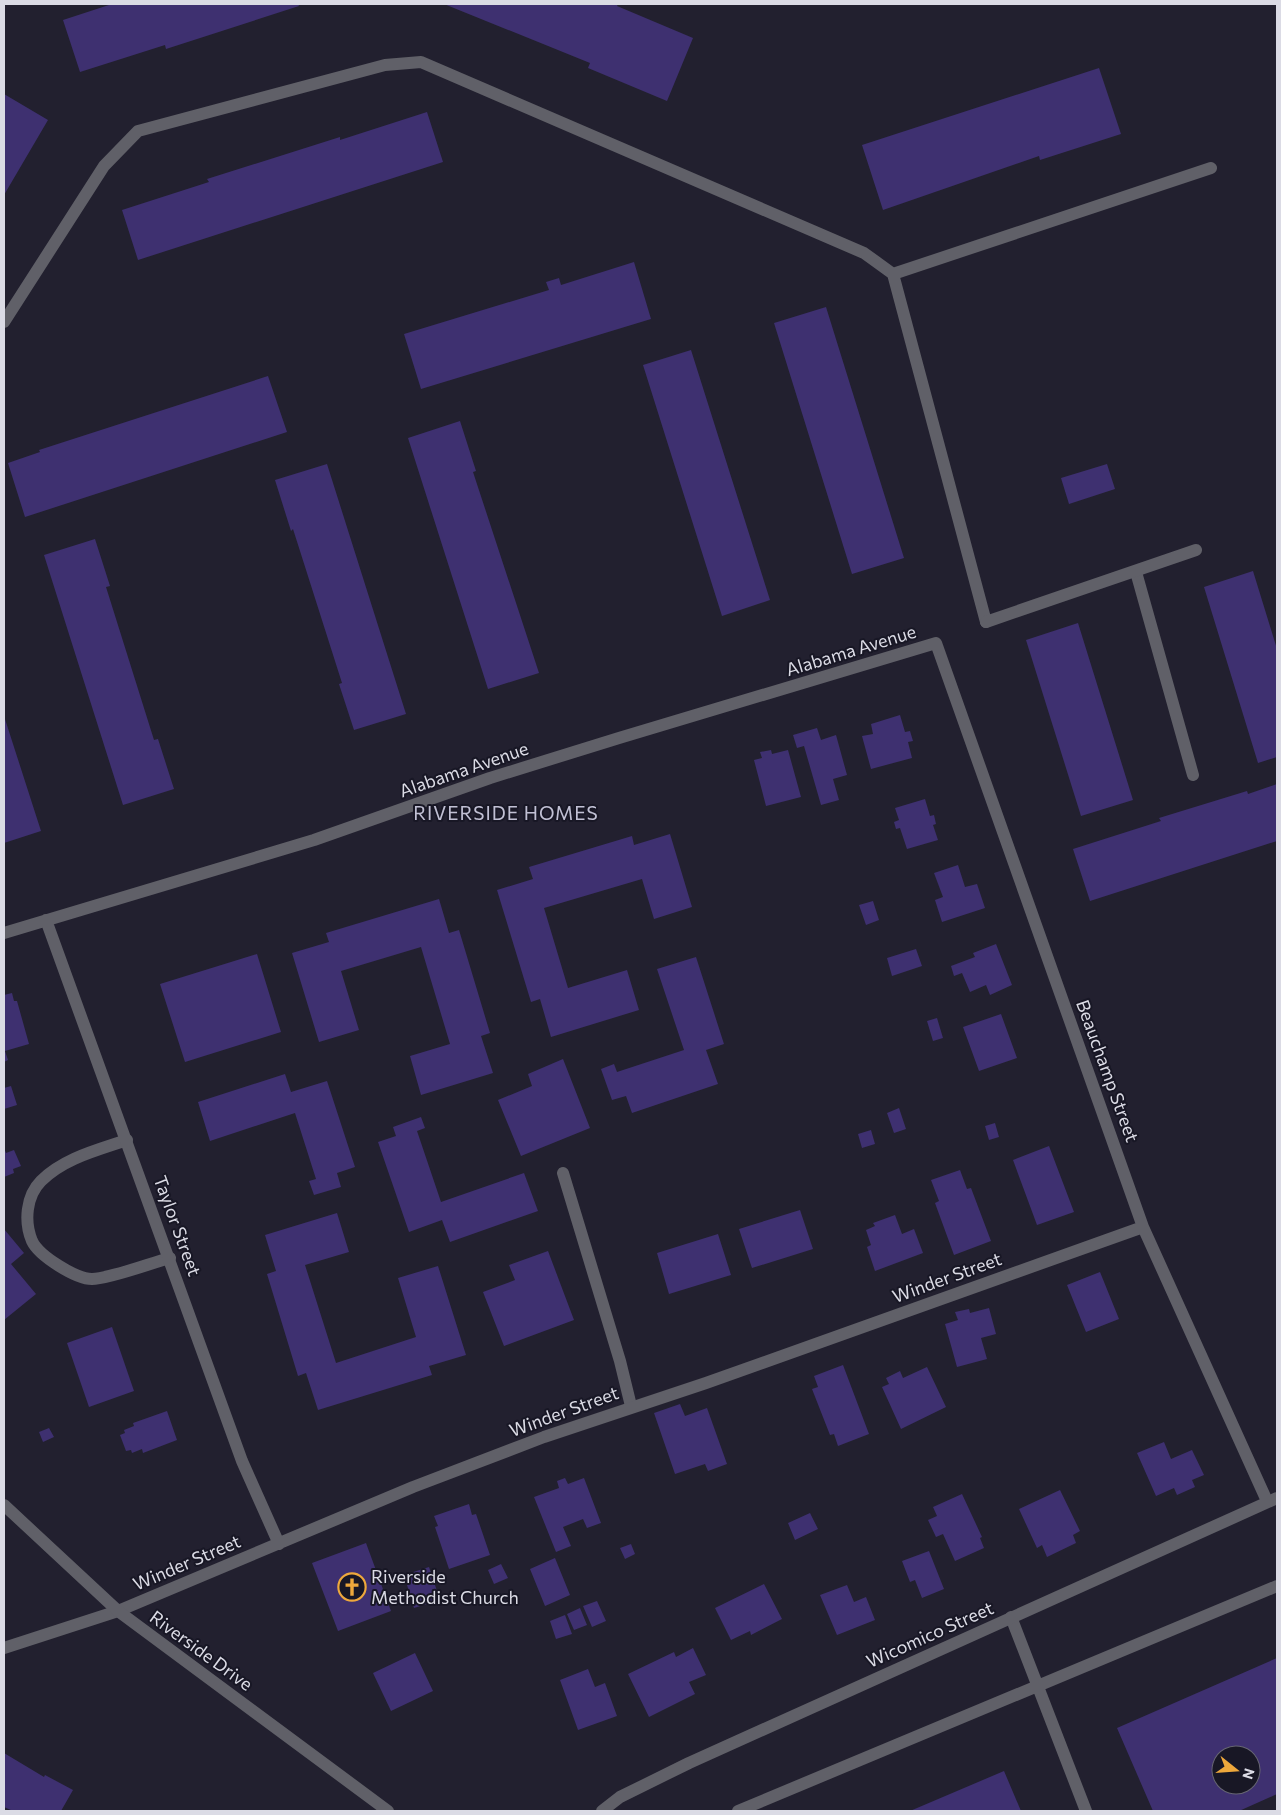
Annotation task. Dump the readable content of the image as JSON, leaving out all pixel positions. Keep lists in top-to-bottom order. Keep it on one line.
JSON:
{"streets":{"street":["Alabama Avenue","Beauchamp Street","Taylor Street","Winder Street","Wicomico Street","Riverside Drive"]},"crossings":[["Alabama Avenue","Beauchamp Street"],["Alabama Avenue","Taylor Street"],["Beauchamp Street","Winder Street"],["Beauchamp Street","Wicomico Street"],["Taylor Street","Winder Street"],["Winder Street","Riverside Drive"]],"districts":["RIVERSIDE HOMES"],"places":{"church":["Riverside Methodist Church"]},"north":"right"}
